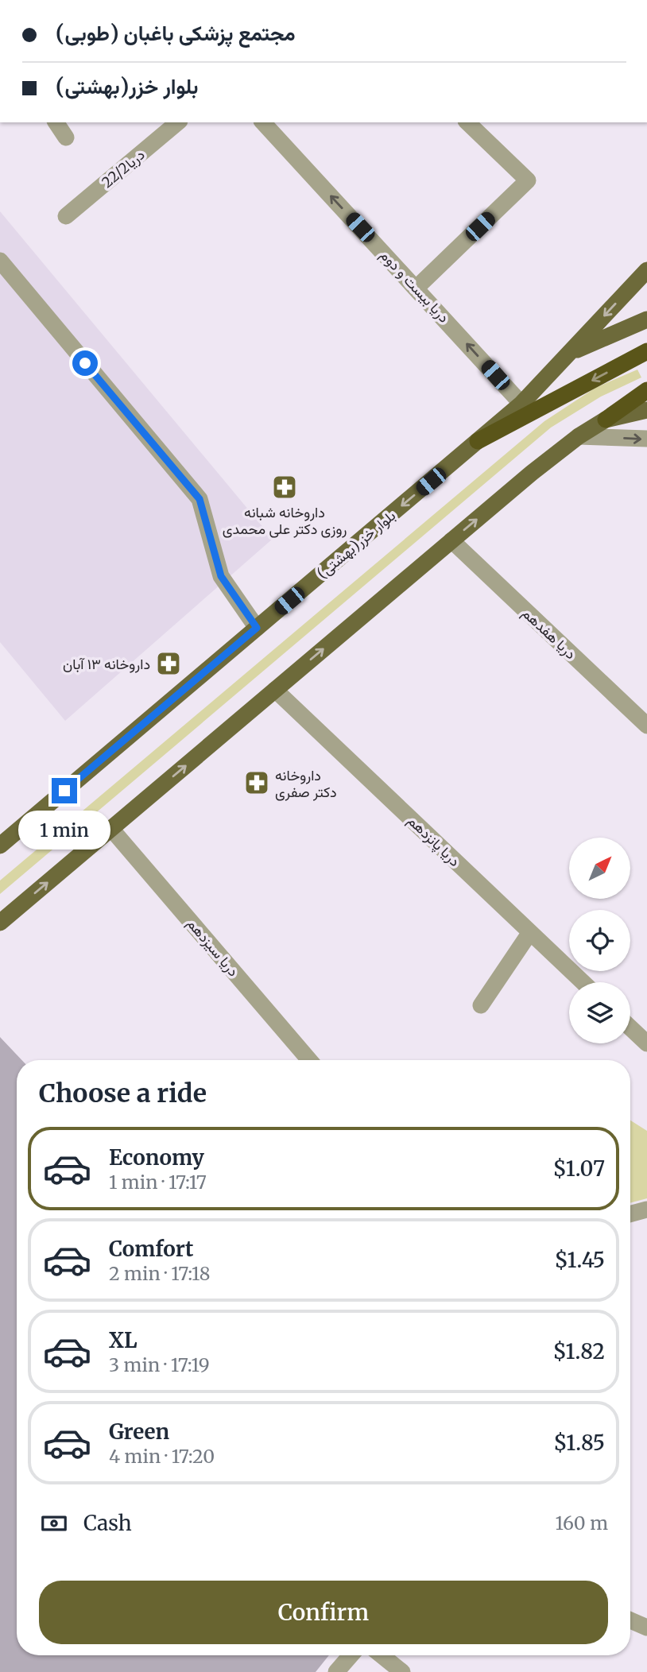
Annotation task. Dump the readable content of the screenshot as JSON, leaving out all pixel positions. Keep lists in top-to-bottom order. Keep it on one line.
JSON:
{"streets":{"main road":["بلوار خزر(بهشتی)"],"street":["دریا22/2","دریا بیست و دوم","دریا هفدهم","دریا پانزدهم","دریا سیزدهم"]},"crossings":[["دریا بیست و دوم","بلوار خزر(بهشتی)"]],"one_way":["دریا بیست و دوم"],"places":{"pharmacy":["داروخانه شبانه روزی دکتر علی محمدی","داروخانه ١٣ آبان","داروخانه دکتر صفری"]},"north":"top right","page":{"banner":["مجتمع پزشکی باغبان (طوبی)","بلوار خزر(بهشتی)"],"bubble":"1 min","heading":"Choose a ride","list":[{"name":"Economy","note":"1 min · 17:17","value":"$1.07"},{"name":"Comfort","note":"2 min · 17:18","value":"$1.45"},{"name":"XL","note":"3 min · 17:19","value":"$1.82"},{"name":"Green","note":"4 min · 17:20","value":"$1.85"}],"pay":["Cash","160 m"],"buttons":"Confirm"}}
